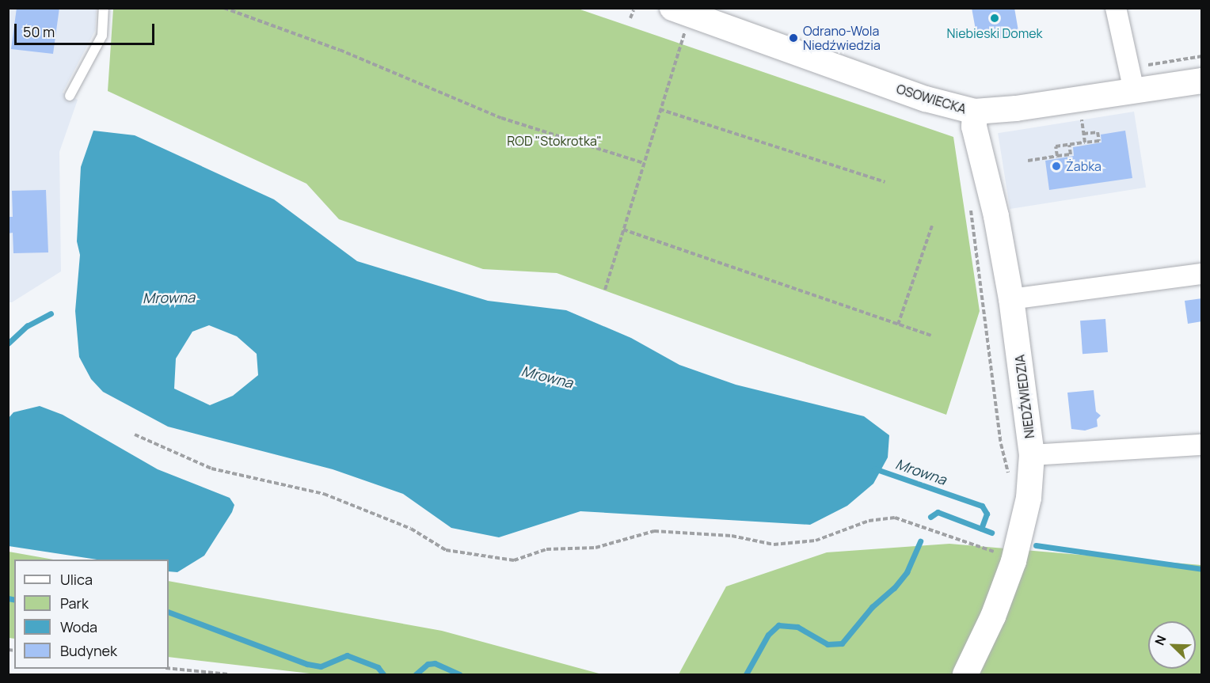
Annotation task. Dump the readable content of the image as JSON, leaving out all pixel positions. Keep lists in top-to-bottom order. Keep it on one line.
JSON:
{"streets":{"street":["OSOWIECKA","NIEDŹWIEDZIA"]},"crossings":[["OSOWIECKA","NIEDŹWIEDZIA"]],"water":["Mrowna"],"parks":["ROD \"Stokrotka\""],"places":["Niebieski Domek","Odrano-Wola Niedźwiedzia","Żabka"],"legend":["Ulica","Park","Woda","Budynek"],"scale_bar":"50 m","north":"top left"}
